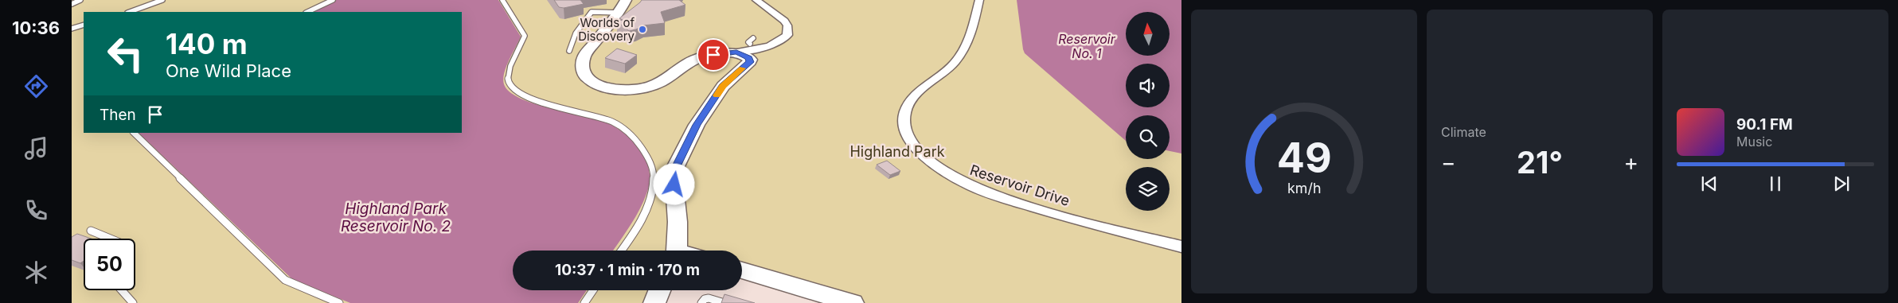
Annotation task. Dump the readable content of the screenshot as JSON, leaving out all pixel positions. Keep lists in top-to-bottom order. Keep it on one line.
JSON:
{"streets":{"street":["Reservoir Drive"]},"water":["Reservoir No. 1","Highland Park Reservoir No. 2"],"parks":["Highland Park"],"places":["Worlds of Discovery"],"north":"top","page":{"tabs":"10:36","tile":"Climate","turn":["140 m","One Wild Place"],"then":"Then","song":["90.1 FM","Music"],"heat":["−","21°","+"],"limit":"50","trip":"10:37 · 1 min · 170 m","gauge":["49","km/h"]}}
